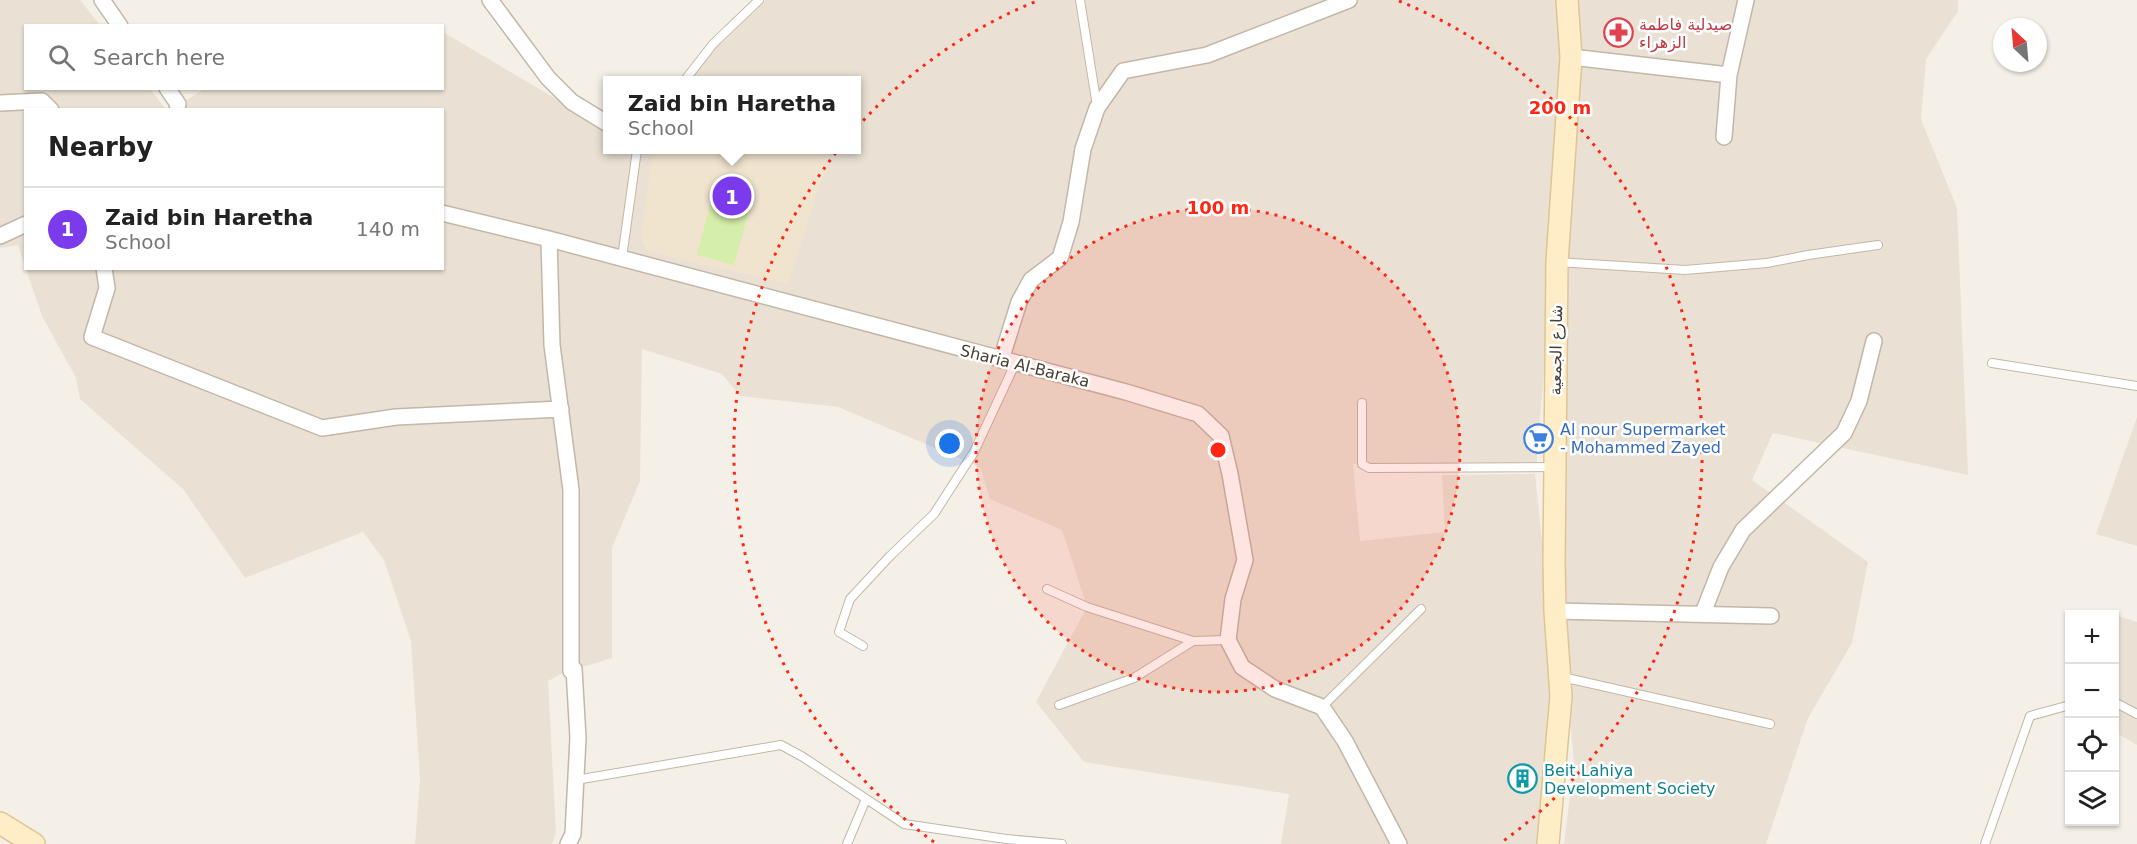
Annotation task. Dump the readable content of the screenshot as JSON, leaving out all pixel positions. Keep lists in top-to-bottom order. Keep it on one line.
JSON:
{"streets":{"street":["شارع الجمعية","Sharia Al-Baraka"]},"places":{"pharmacy":["صيدلية فاطمة الزهراء"],"supermarket":["Al nour Supermarket - Mohammed Zayed"],"building":["Beit Lahiya Development Society"]},"north":"top left","page":{"search":"Search here","popup":["Zaid bin Haretha","School"],"heading":"Nearby","pins":"1","list":[{"mark":"1","name":"Zaid bin Haretha","note":"School","value":"140 m"}],"map_buttons":["+","−"]},"rings":["200 m","100 m"]}
